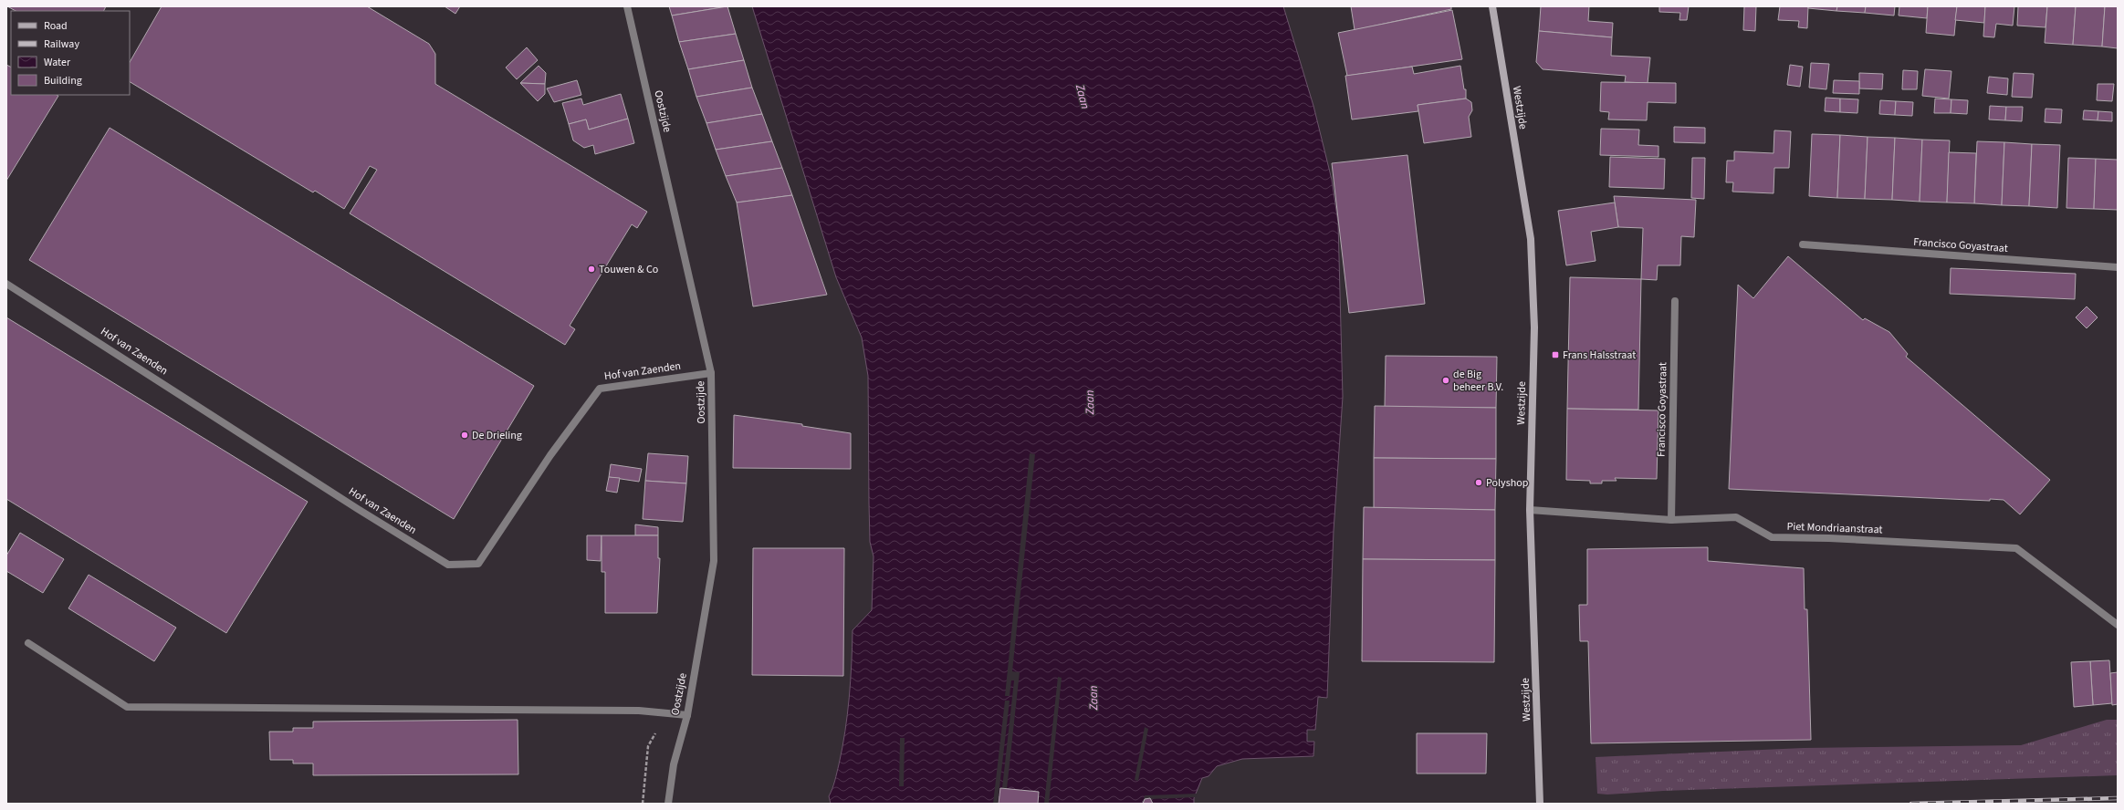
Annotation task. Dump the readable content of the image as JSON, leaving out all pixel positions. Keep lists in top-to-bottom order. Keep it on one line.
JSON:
{"streets":{"street":["Westzijde","Oostzijde","Francisco Goyastraat","Hof van Zaenden","Piet Mondriaanstraat"]},"crossings":[["Westzijde","Piet Mondriaanstraat"],["Oostzijde","Hof van Zaenden"],["Francisco Goyastraat","Piet Mondriaanstraat"]],"water":["Zaan"],"places":{"other":["Touwen & Co","de Big beheer B.V.","De Drieling","Polyshop"],"transit":["Frans Halsstraat"]},"legend":["Road","Railway","Water","Building"]}
